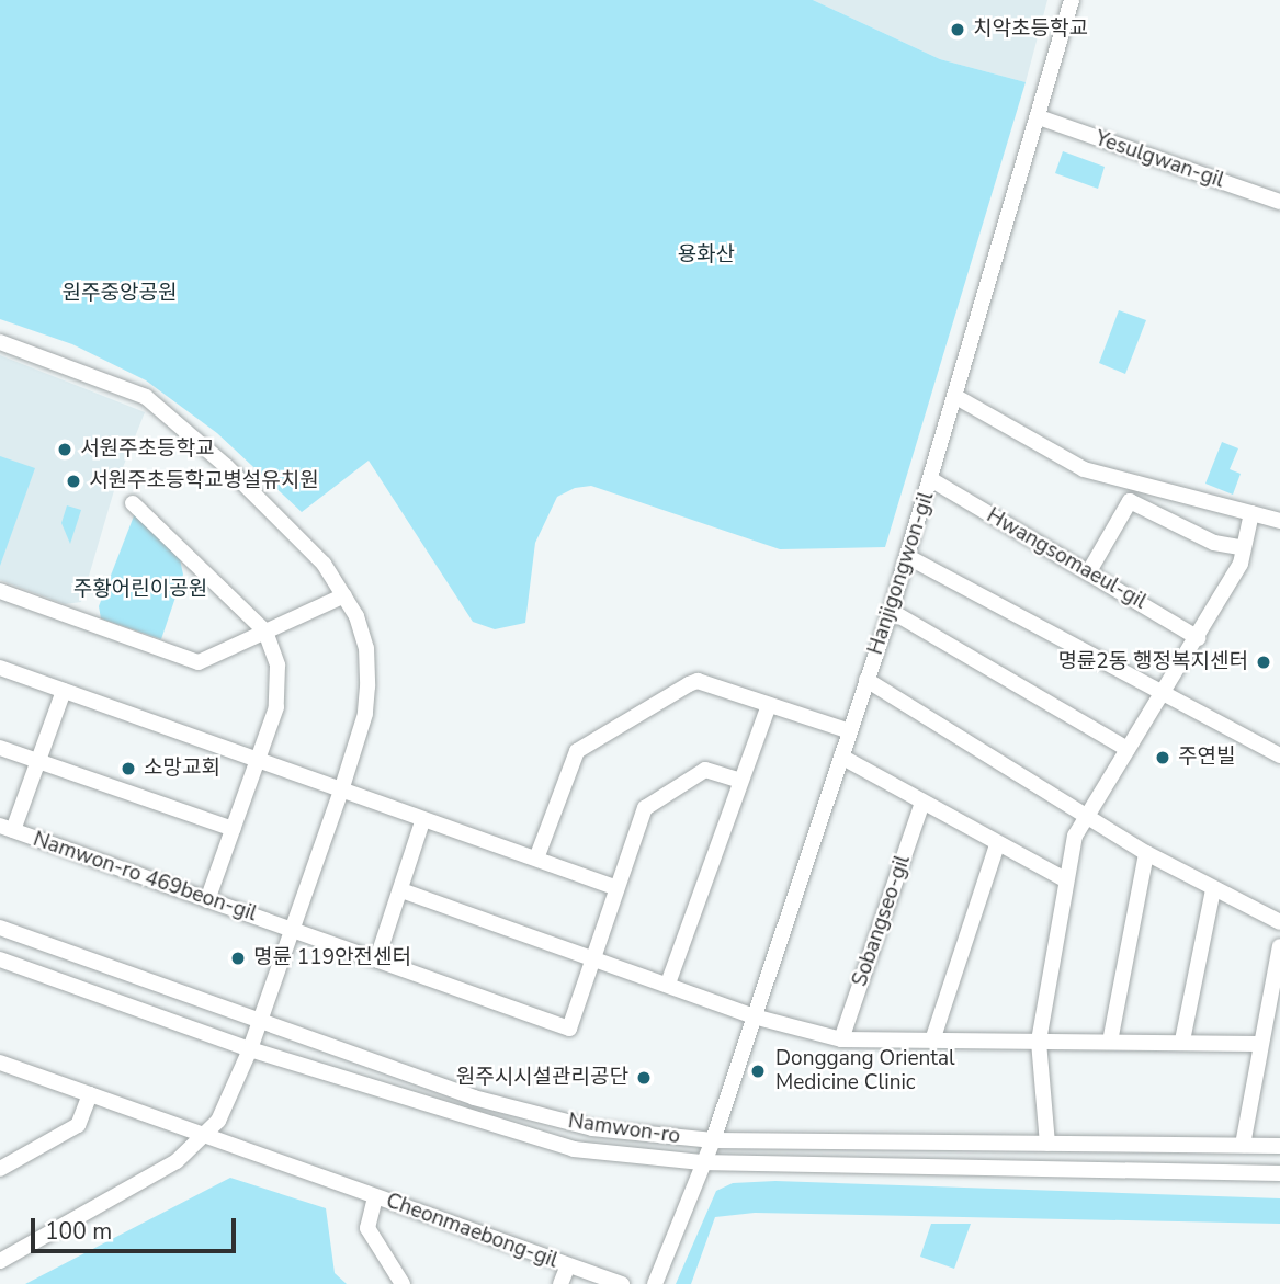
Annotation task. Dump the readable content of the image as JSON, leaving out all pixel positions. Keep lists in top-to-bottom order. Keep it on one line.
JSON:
{"streets":{"street":["Yesulgwan-gil","Hwangsomaeul-gil","Hanjigongwon-gil","Namwon-ro 469beon-gil","Sobangseo-gil","Namwon-ro","Cheonmaebong-gil"]},"crossings":[["Yesulgwan-gil","Hanjigongwon-gil"],["Hwangsomaeul-gil","Hanjigongwon-gil"],["Hanjigongwon-gil","Namwon-ro"]],"parks":["용화산","원주중앙공원","주황어린이공원"],"places":["치악초등학교","서원주초등학교","서원주초등학교병설유치원","명륜2동 행정복지센터","주연빌","소망교회","명륜 119안전센터","Donggang Oriental Medicine Clinic","원주시시설관리공단"],"scale_bar":"100 m"}
